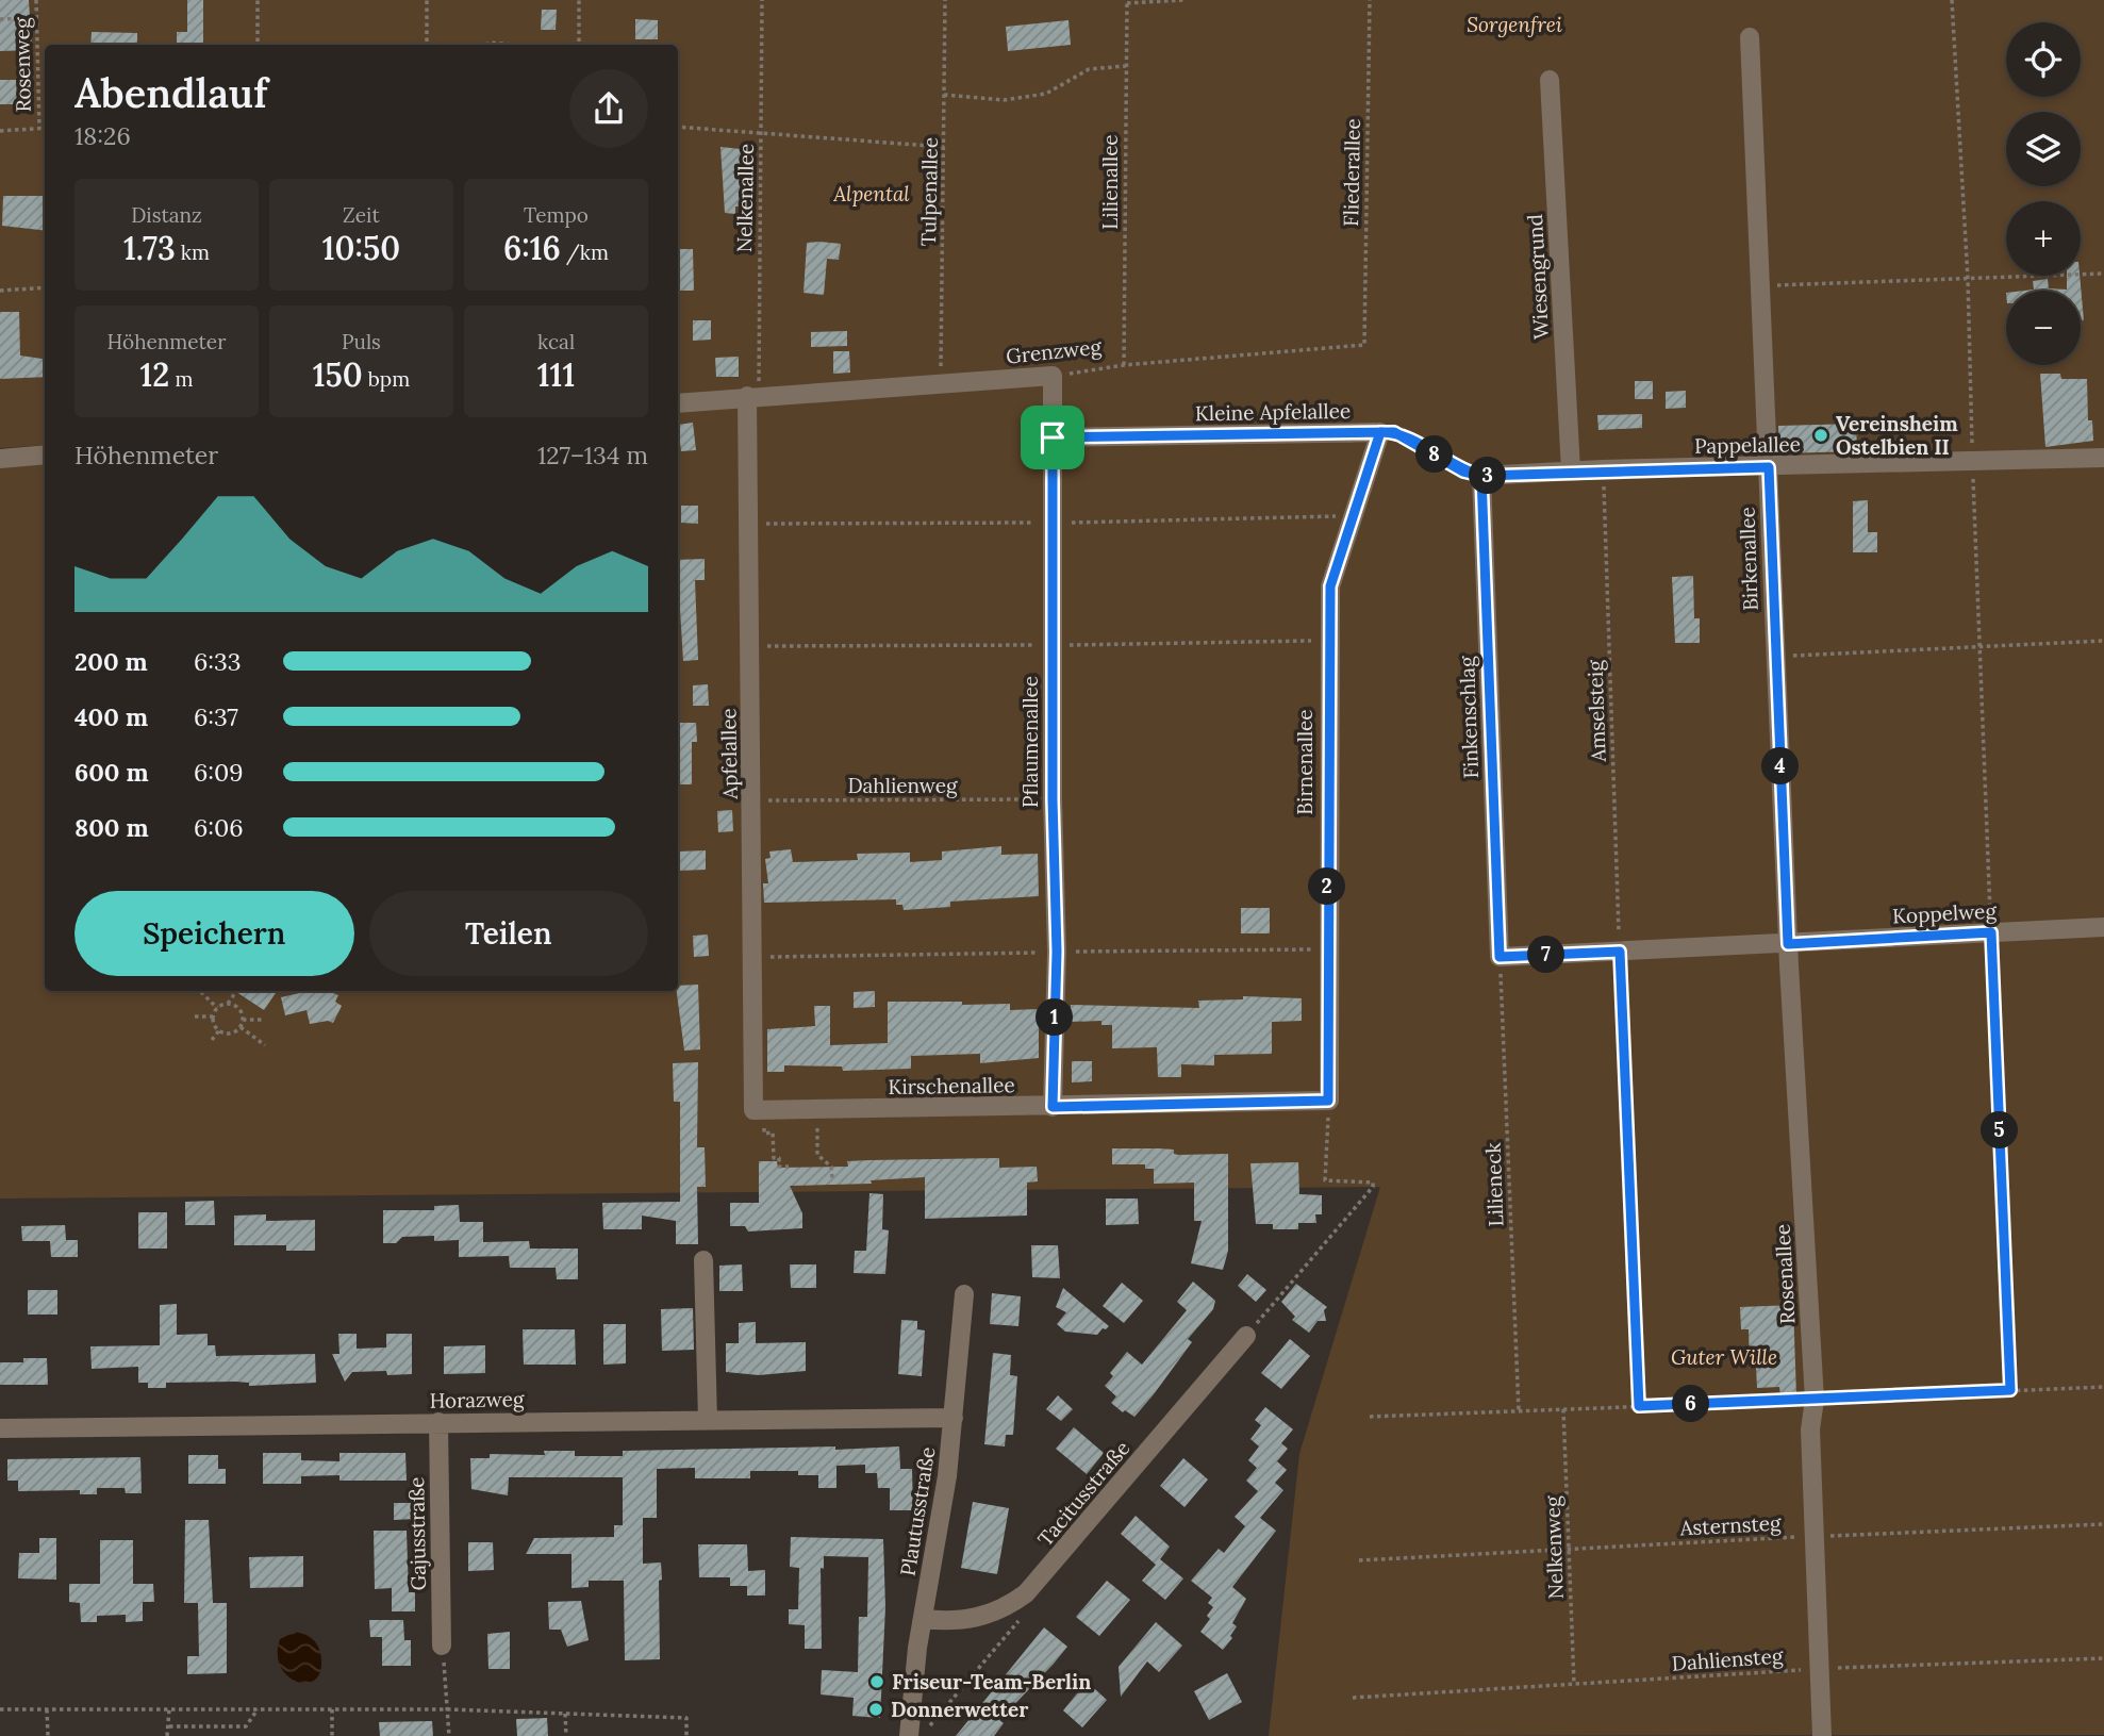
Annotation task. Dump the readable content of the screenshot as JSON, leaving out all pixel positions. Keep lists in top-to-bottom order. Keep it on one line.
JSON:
{"streets":{"street":["Wiesengrund","Grenzweg","Kleine Apfelallee","Pappelallee","Birkenallee","Finkenschlag","Pflaumenallee","Apfelallee","Birnenallee","Koppelweg","Kirschenallee","Rosenallee","Horazweg","Tacitusstraße","Plautusstraße","Gajusstraße"],"path":["Rosenweg","Fliederallee","Lilienallee","Tulpenallee","Nelkenallee","Amselsteig","Dahlienweg","Lilieneck","Asternsteg","Nelkenweg","Dahliensteg"]},"crossings":[["Fliederallee","Grenzweg"],["Lilienallee","Grenzweg"],["Tulpenallee","Grenzweg"],["Nelkenallee","Grenzweg"],["Nelkenallee","Apfelallee"],["Wiesengrund","Pappelallee"],["Grenzweg","Pflaumenallee"],["Grenzweg","Apfelallee"],["Kleine Apfelallee","Pflaumenallee"],["Kleine Apfelallee","Birnenallee"],["Pappelallee","Birkenallee"],["Pappelallee","Amselsteig"],["Pappelallee","Finkenschlag"],["Birkenallee","Koppelweg"],["Birkenallee","Rosenallee"],["Amselsteig","Koppelweg"],["Finkenschlag","Koppelweg"],["Finkenschlag","Lilieneck"],["Pflaumenallee","Dahlienweg"],["Pflaumenallee","Kirschenallee"],["Apfelallee","Dahlienweg"],["Apfelallee","Kirschenallee"],["Birnenallee","Kirschenallee"],["Koppelweg","Lilieneck"],["Koppelweg","Rosenallee"],["Rosenallee","Asternsteg"],["Rosenallee","Dahliensteg"],["Horazweg","Plautusstraße"],["Horazweg","Gajusstraße"],["Tacitusstraße","Plautusstraße"],["Asternsteg","Nelkenweg"],["Nelkenweg","Dahliensteg"]],"parks":["Sorgenfrei","Alpental","Guter Wille"],"places":["Vereinsheim Ostelbien II","Friseur-Team-Berlin","Donnerwetter"],"page":{"map_buttons":["+","−"],"heading":["Abendlauf","18:26"],"stats":[["Distanz","1.73 km"],["Zeit","10:50"],["Tempo","6:16 /km"],["Höhenmeter","12 m"],["Puls","150 bpm"],["kcal","111"]],"chart":["Höhenmeter","127–134 m"],"pins":["8","3","4","2","7","1","5","6"],"list":[{"name":"200 m","note":"6:33"},{"name":"400 m","note":"6:37"},{"name":"600 m","note":"6:09"},{"name":"800 m","note":"6:06"}],"buttons":["Speichern","Teilen"]}}
